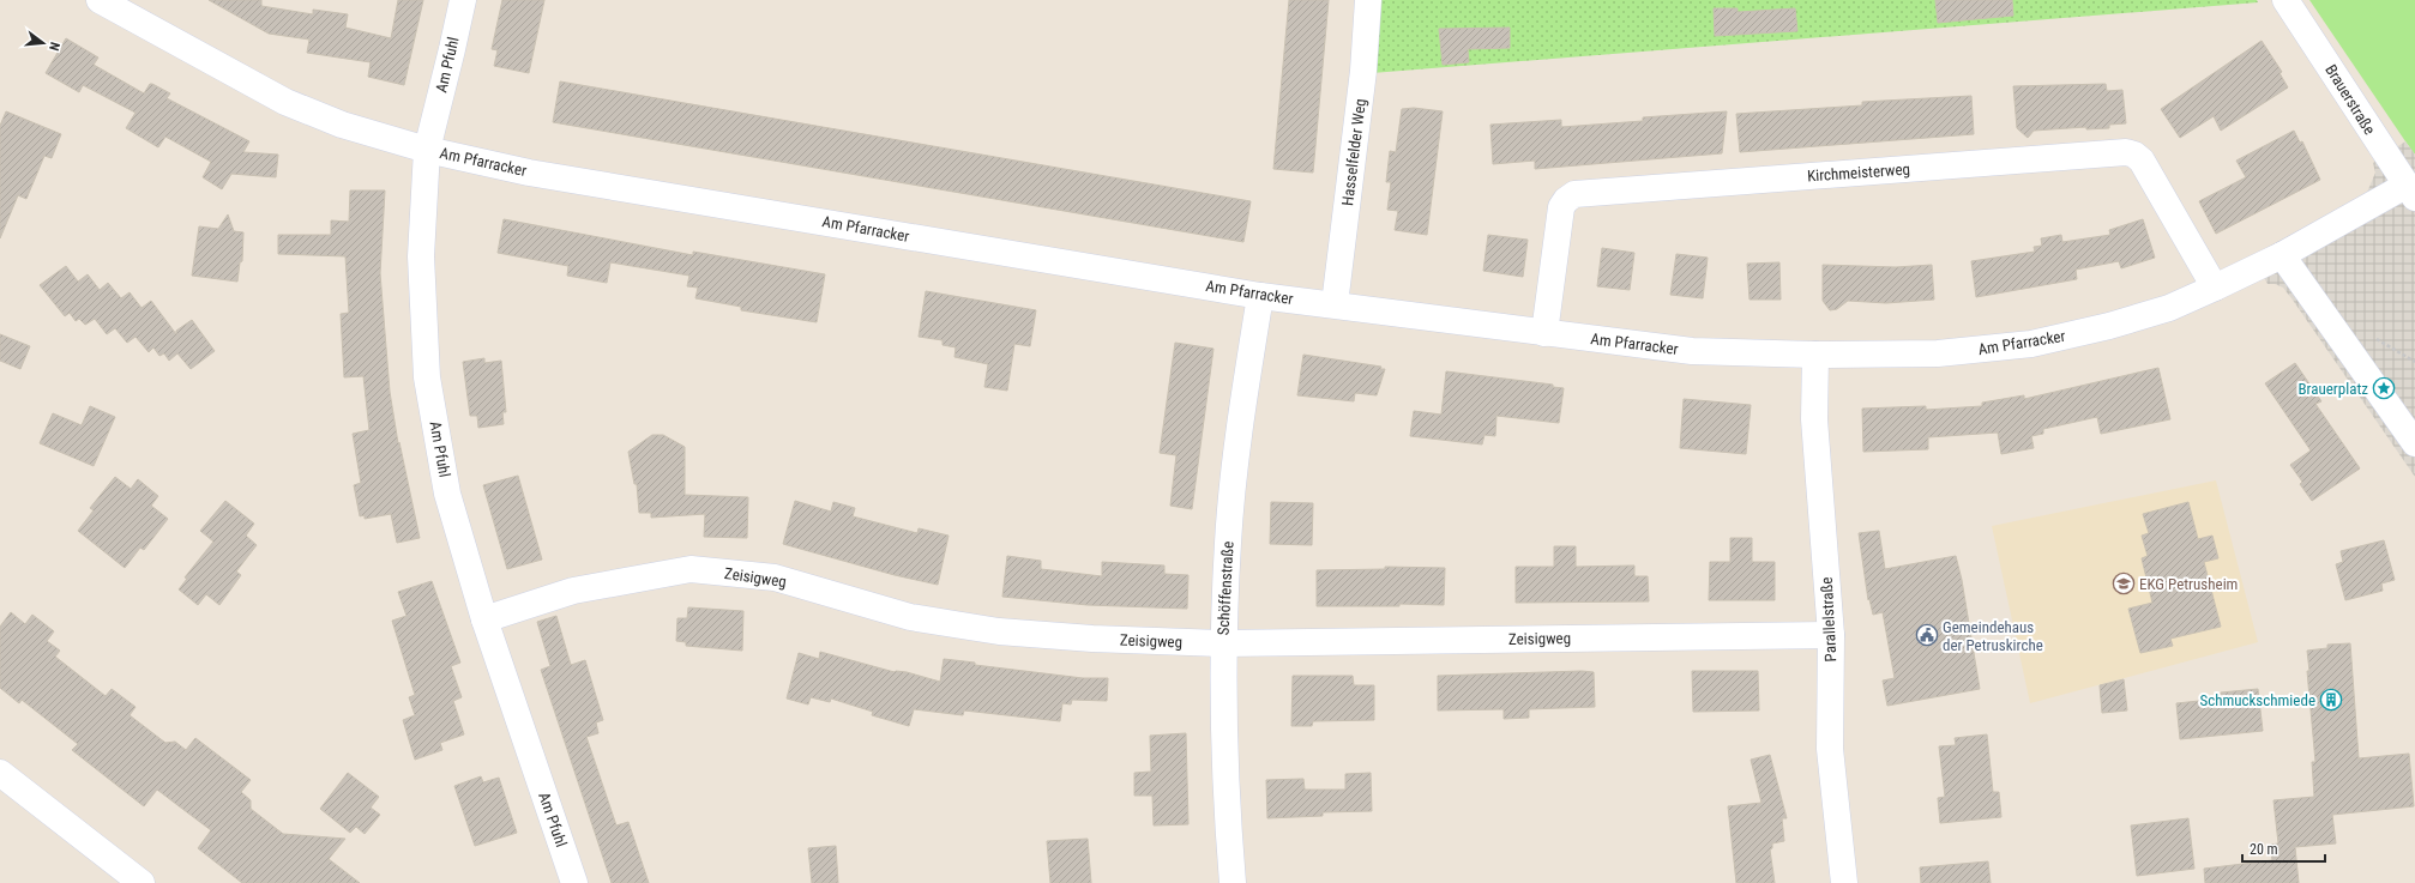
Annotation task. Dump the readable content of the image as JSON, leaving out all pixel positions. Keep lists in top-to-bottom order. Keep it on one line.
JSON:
{"streets":{"street":["Am Pfuhl","Brauerstraße","Hasselfelder Weg","Am Pfarracker","Kirchmeisterweg","Zeisigweg","Schöffenstraße","Parallelstraße"]},"crossings":[["Am Pfuhl","Am Pfarracker"],["Am Pfuhl","Zeisigweg"],["Brauerstraße","Am Pfarracker"],["Hasselfelder Weg","Am Pfarracker"],["Am Pfarracker","Kirchmeisterweg"],["Am Pfarracker","Schöffenstraße"],["Am Pfarracker","Parallelstraße"],["Zeisigweg","Schöffenstraße"],["Zeisigweg","Parallelstraße"]],"places":{"place":["Brauerplatz"],"school or university":["EKG Petrusheim"],"public building":["Gemeindehaus der Petruskirche"],"building":["Schmuckschmiede"]},"scale_bar":"20 m","north":"right"}
